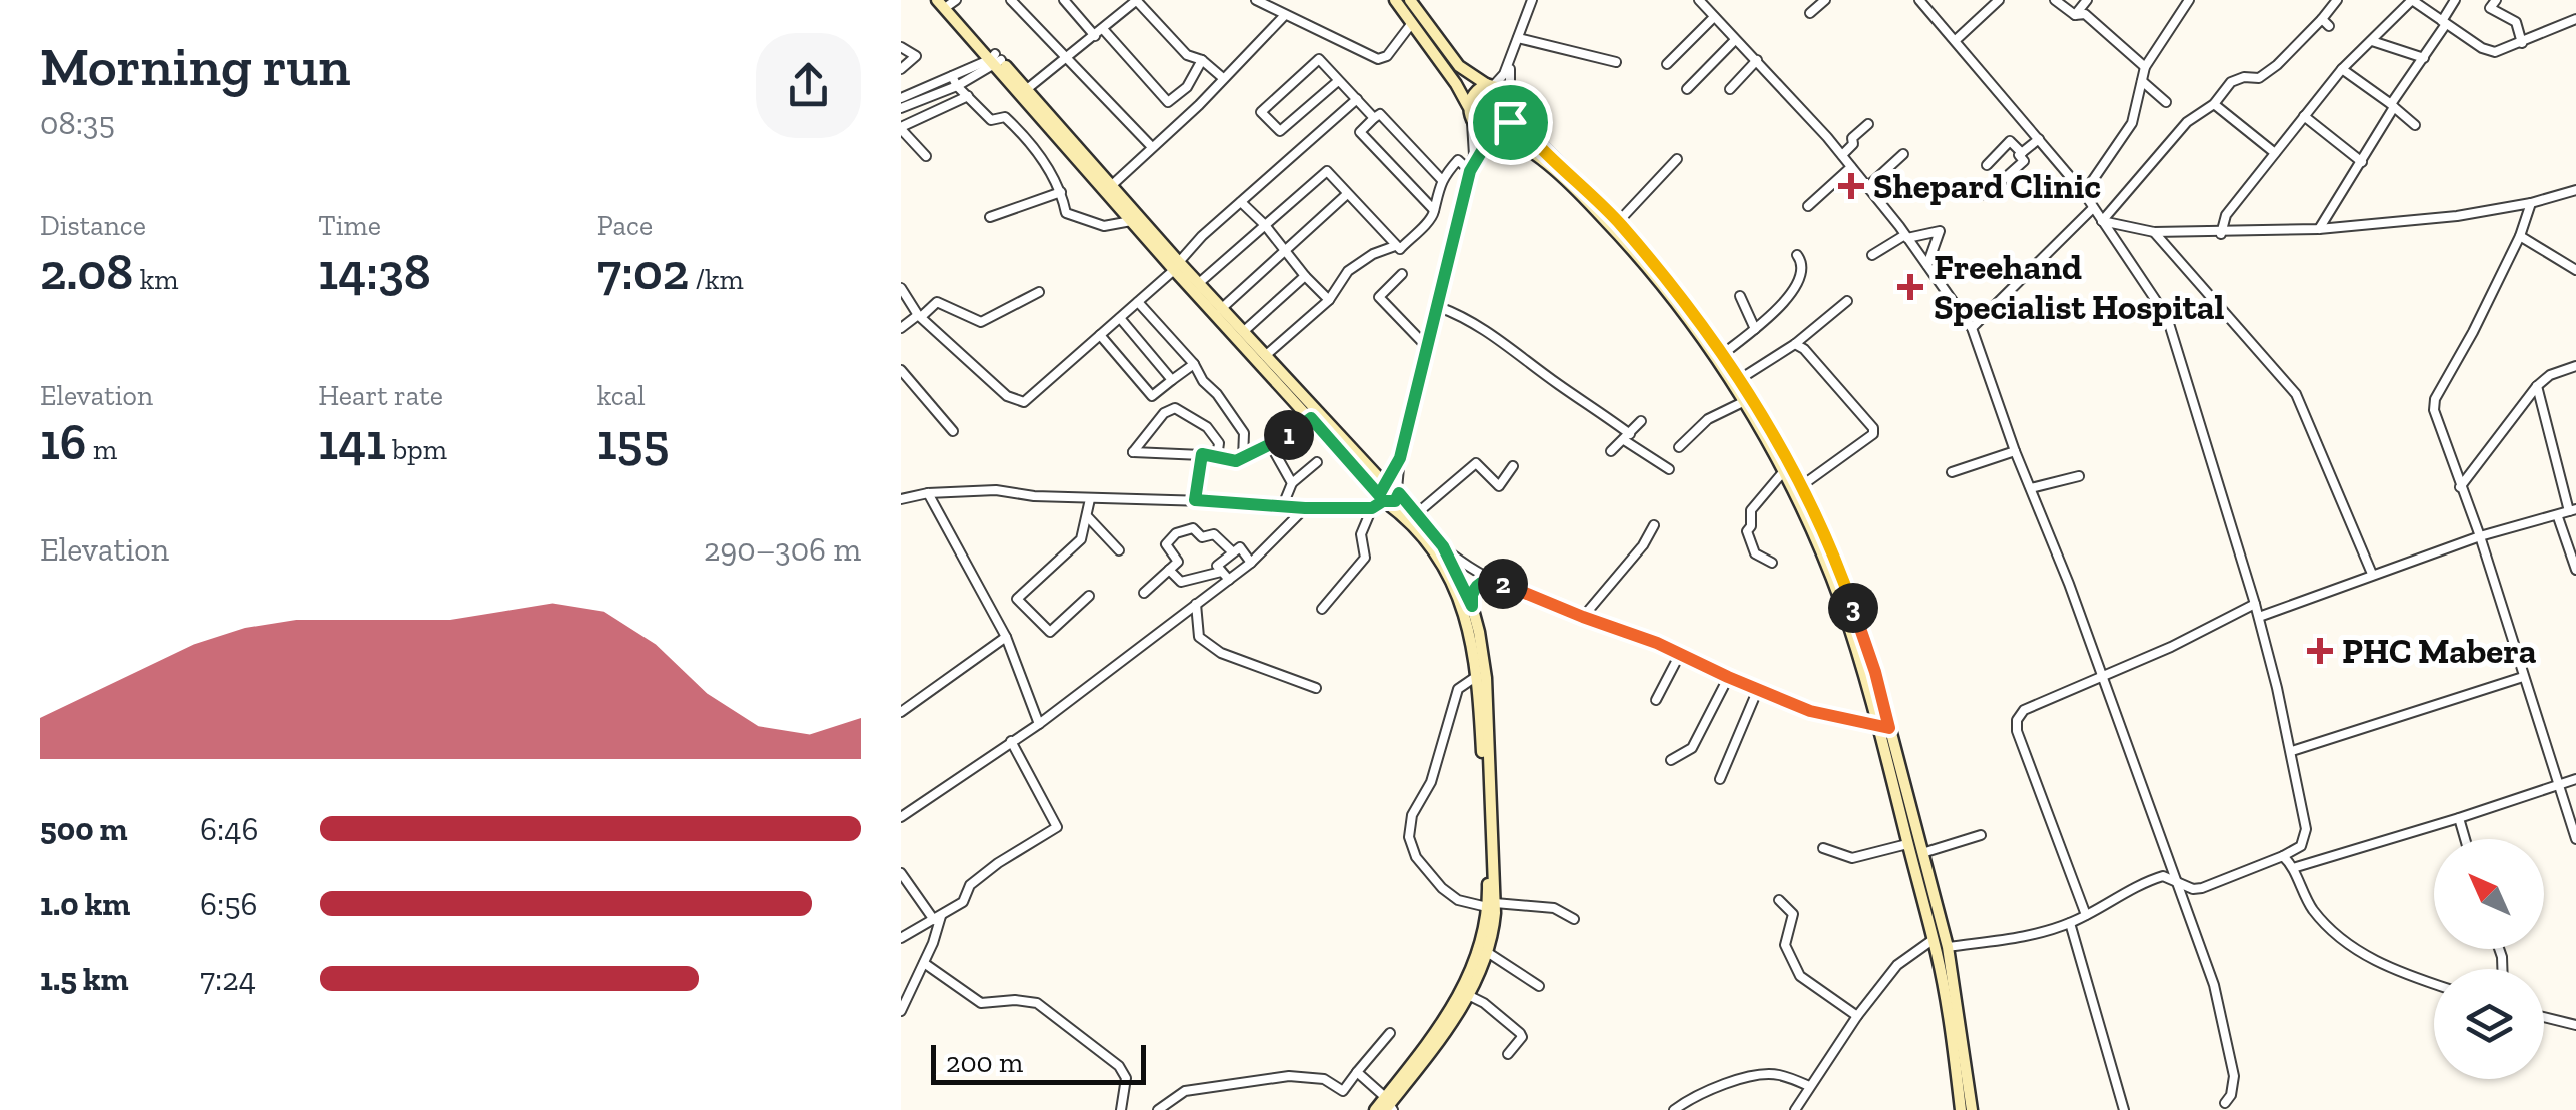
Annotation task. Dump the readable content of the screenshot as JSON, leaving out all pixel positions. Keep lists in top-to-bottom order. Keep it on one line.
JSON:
{"places":{"health":["Shepard Clinic","Freehand Specialist Hospital","PHC Mabera"]},"scale_bar":"200 m","north":"top left","page":{"heading":["Morning run","08:35"],"stats":[["Distance","2.08 km"],["Time","14:38"],["Pace","7:02 /km"],["Elevation","16 m"],["Heart rate","141 bpm"],["kcal","155"]],"pins":["1","2","3"],"chart":["Elevation","290–306 m"],"list":[{"name":"500 m","note":"6:46"},{"name":"1.0 km","note":"6:56"},{"name":"1.5 km","note":"7:24"}],"scale":"200 m"}}
